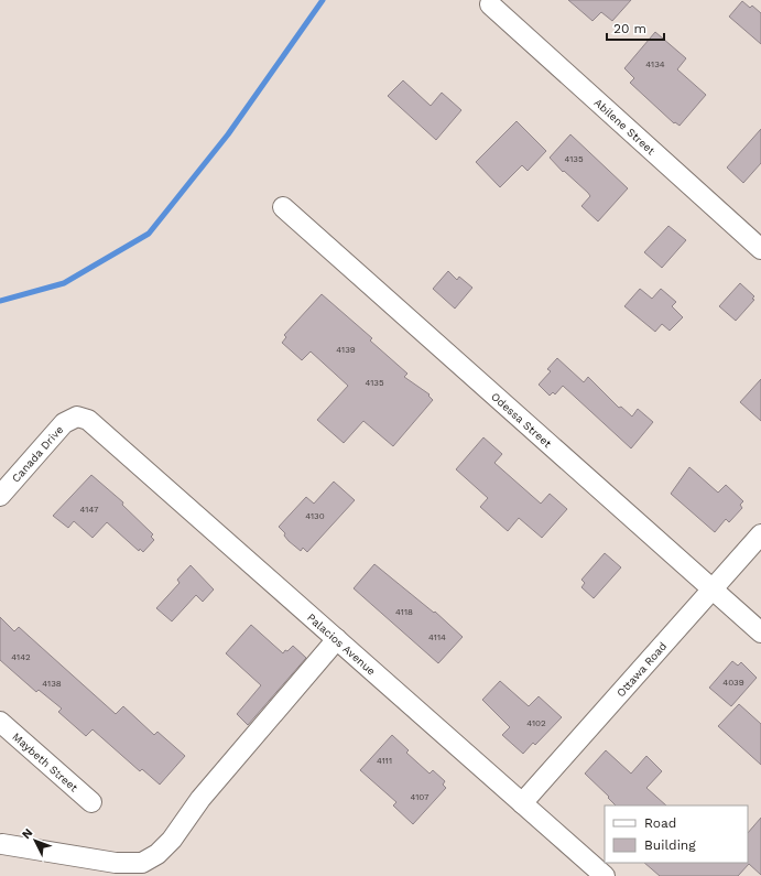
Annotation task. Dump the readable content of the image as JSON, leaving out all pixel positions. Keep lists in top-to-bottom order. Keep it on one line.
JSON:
{"streets":{"street":["Abilene Street","Odessa Street","Canada Drive","Palacios Avenue","Ottawa Road","Maybeth Street"]},"crossings":[["Odessa Street","Ottawa Road"],["Canada Drive","Palacios Avenue"],["Palacios Avenue","Ottawa Road"]],"house_numbers":["4134","4135","4139","4135","4147","4130","4118","4114","4142","4039","4138","4102","4111","4107"],"legend":["Road","Building"],"scale_bar":"20 m","north":"top left"}
